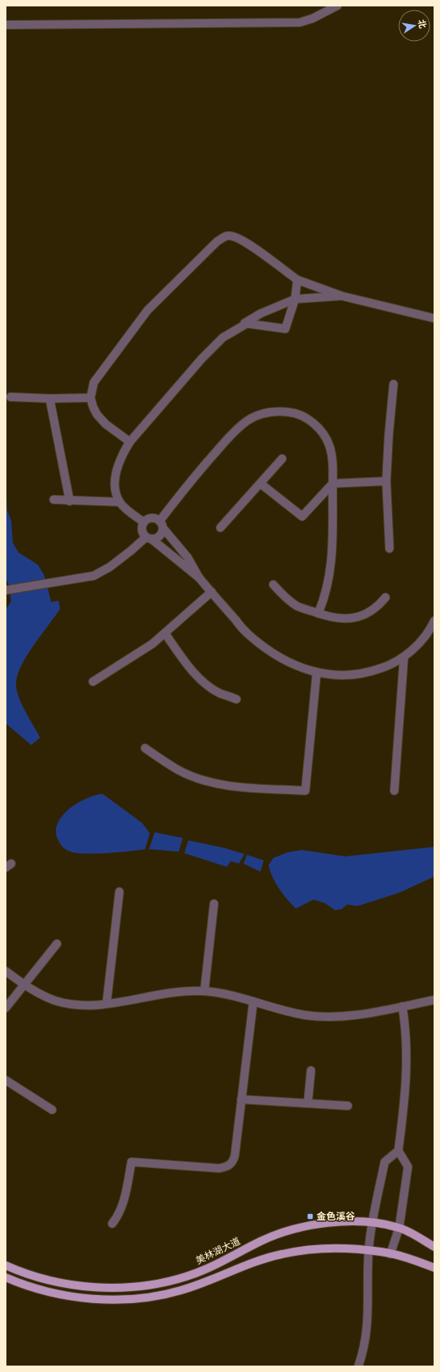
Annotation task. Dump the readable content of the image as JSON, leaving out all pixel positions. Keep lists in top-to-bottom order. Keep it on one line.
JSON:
{"streets":{"main road":["美林湖大道"]},"places":{"transit":["金色溪谷"]},"north":"right"}
